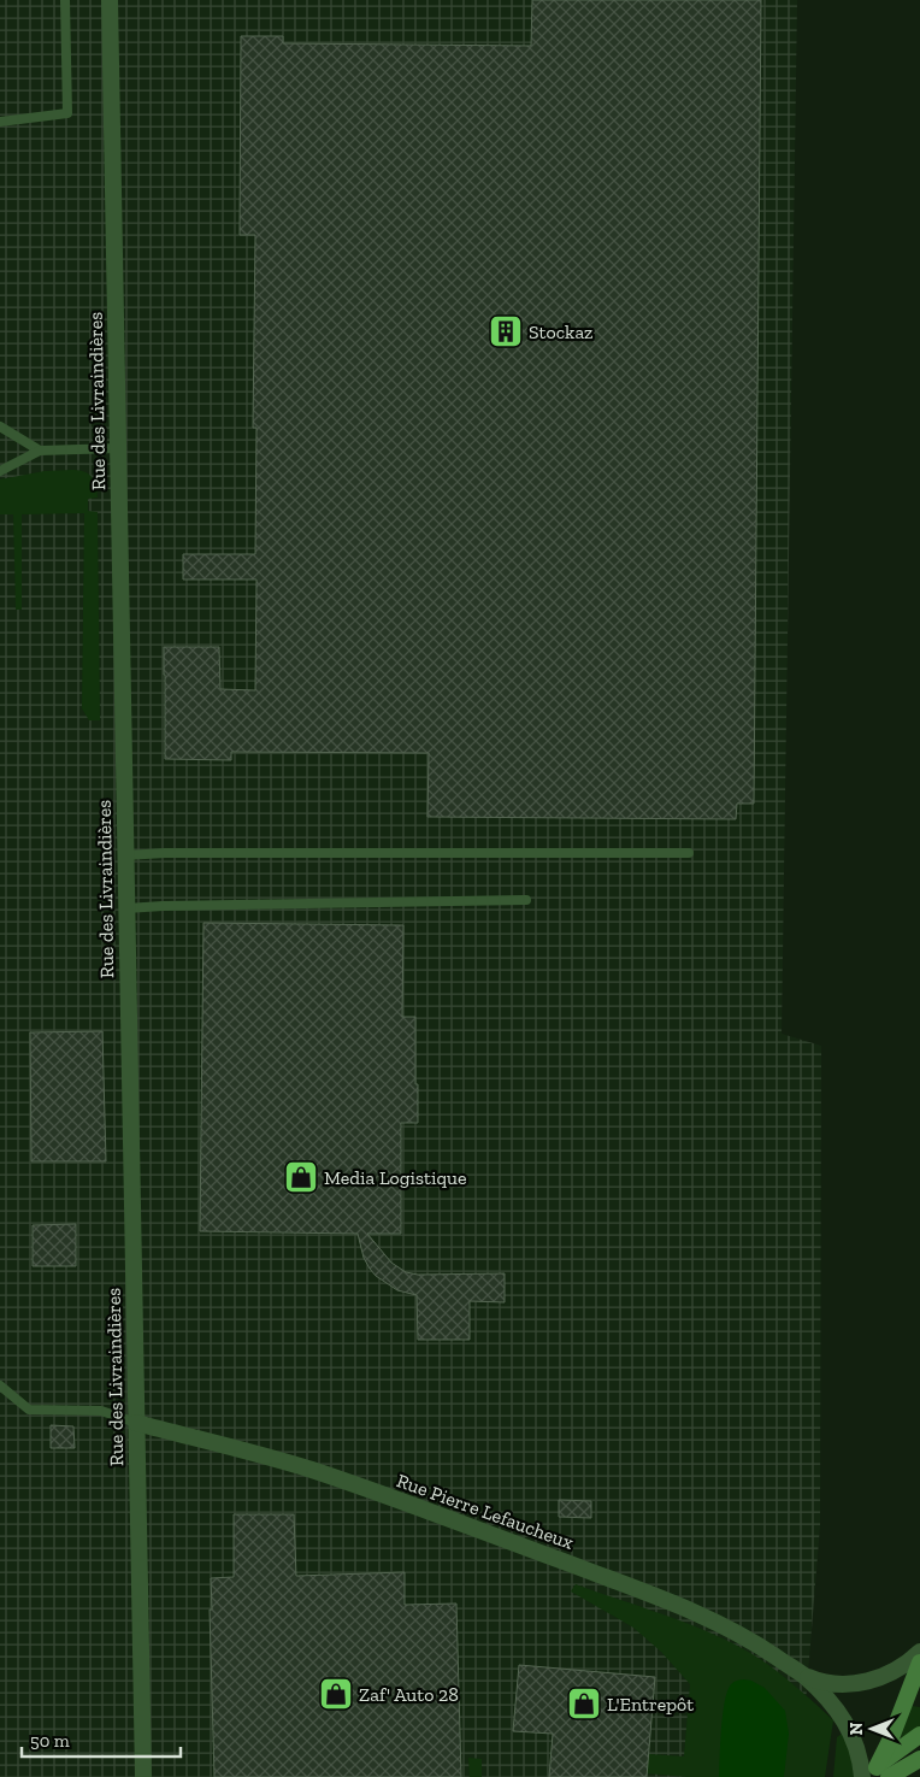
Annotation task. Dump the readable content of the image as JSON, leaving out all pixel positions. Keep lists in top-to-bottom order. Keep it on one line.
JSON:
{"streets":{"street":["Rue des Livraindières","Rue Pierre Lefaucheux"]},"crossings":[["Rue des Livraindières","Rue Pierre Lefaucheux"]],"places":{"building":["Stockaz"],"shop":["Media Logistique","Zaf' Auto 28","L'Entrepôt"]},"scale_bar":"50 m","north":"left"}
